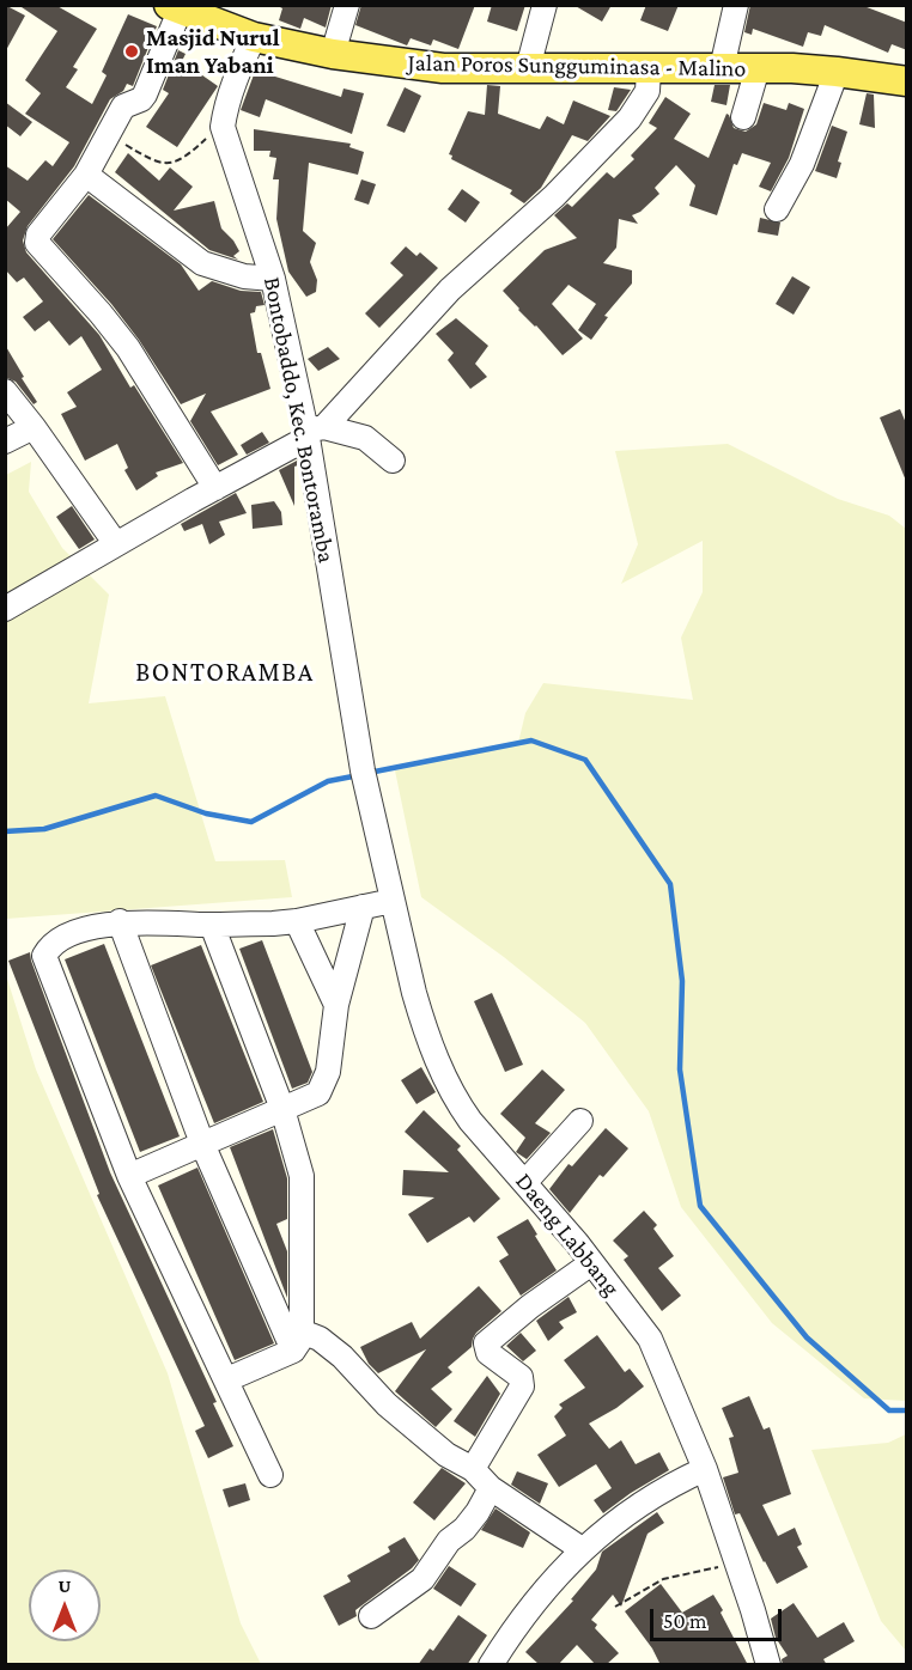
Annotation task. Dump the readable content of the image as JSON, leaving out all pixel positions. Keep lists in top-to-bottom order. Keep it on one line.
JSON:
{"streets":{"main road":["Jalan Poros Sungguminasa - Malino"],"street":["Bontobaddo, Kec. Bontoramba","Daeng Labbang"]},"crossings":[["Jalan Poros Sungguminasa - Malino","Bontobaddo, Kec. Bontoramba"],["Bontobaddo, Kec. Bontoramba","Daeng Labbang"]],"districts":["BONTORAMBA"],"places":["Masjid Nurul Iman Yabani"],"scale_bar":"50 m","north":"top"}
